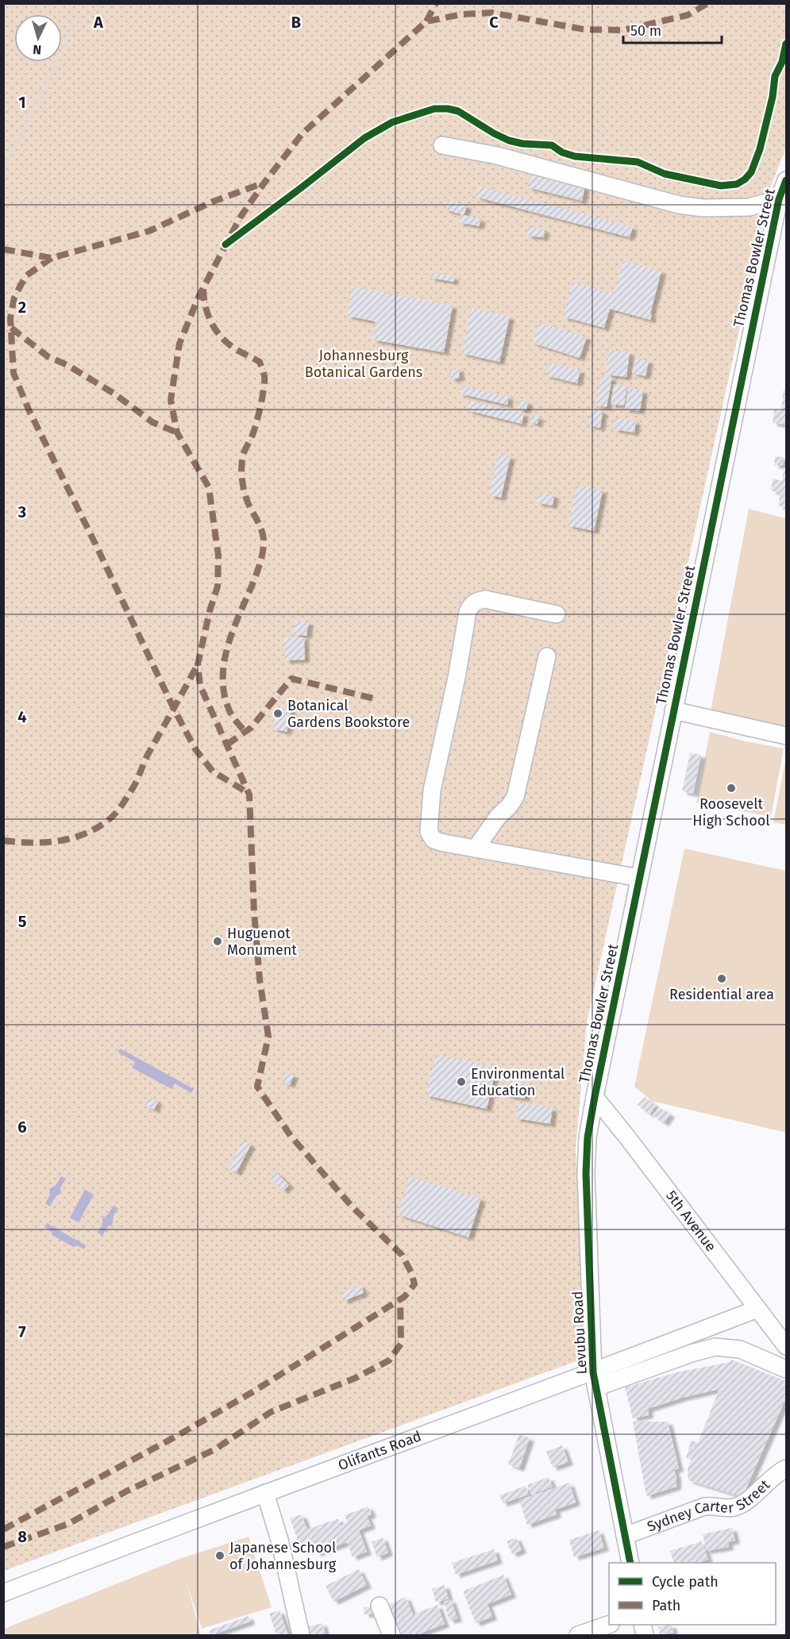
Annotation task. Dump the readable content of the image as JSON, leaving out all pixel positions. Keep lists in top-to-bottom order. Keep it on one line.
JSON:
{"streets":{"street":["Thomas Bowler Street","5th Avenue","Levubu Road","Olifants Road","Sydney Carter Street"]},"crossings":[["Thomas Bowler Street","5th Avenue"],["Thomas Bowler Street","Levubu Road"],["5th Avenue","Levubu Road"],["5th Avenue","Olifants Road"],["Levubu Road","Olifants Road"],["Levubu Road","Sydney Carter Street"]],"parks":["Johannesburg Botanical Gardens"],"places":["Botanical Gardens Bookstore","Roosevelt High School","Huguenot Monument","Residential area","Environmental Education","Japanese School of Johannesburg"],"legend":["Cycle path","Path"],"scale_bar":"50 m","north":"bottom","grid":{"columns":["A","B","C"],"rows":["1","2","3","4","5","6","7","8"]}}
